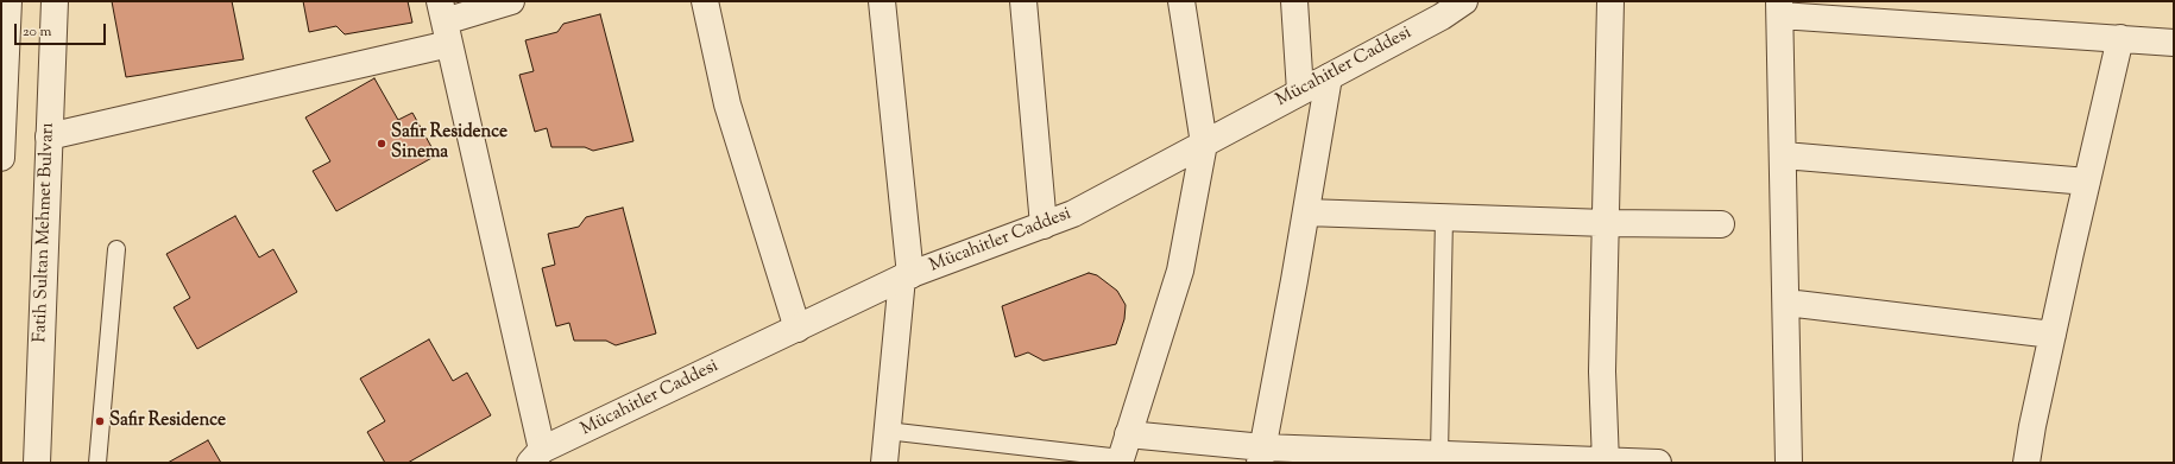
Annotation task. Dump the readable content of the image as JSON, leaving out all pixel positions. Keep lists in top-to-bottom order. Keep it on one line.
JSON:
{"streets":{"street":["Mücahitler Caddesi","Fatih Sultan Mehmet Bulvarı"]},"places":["Safir Residence Sinema","Safir Residence"],"scale_bar":"20 m"}
